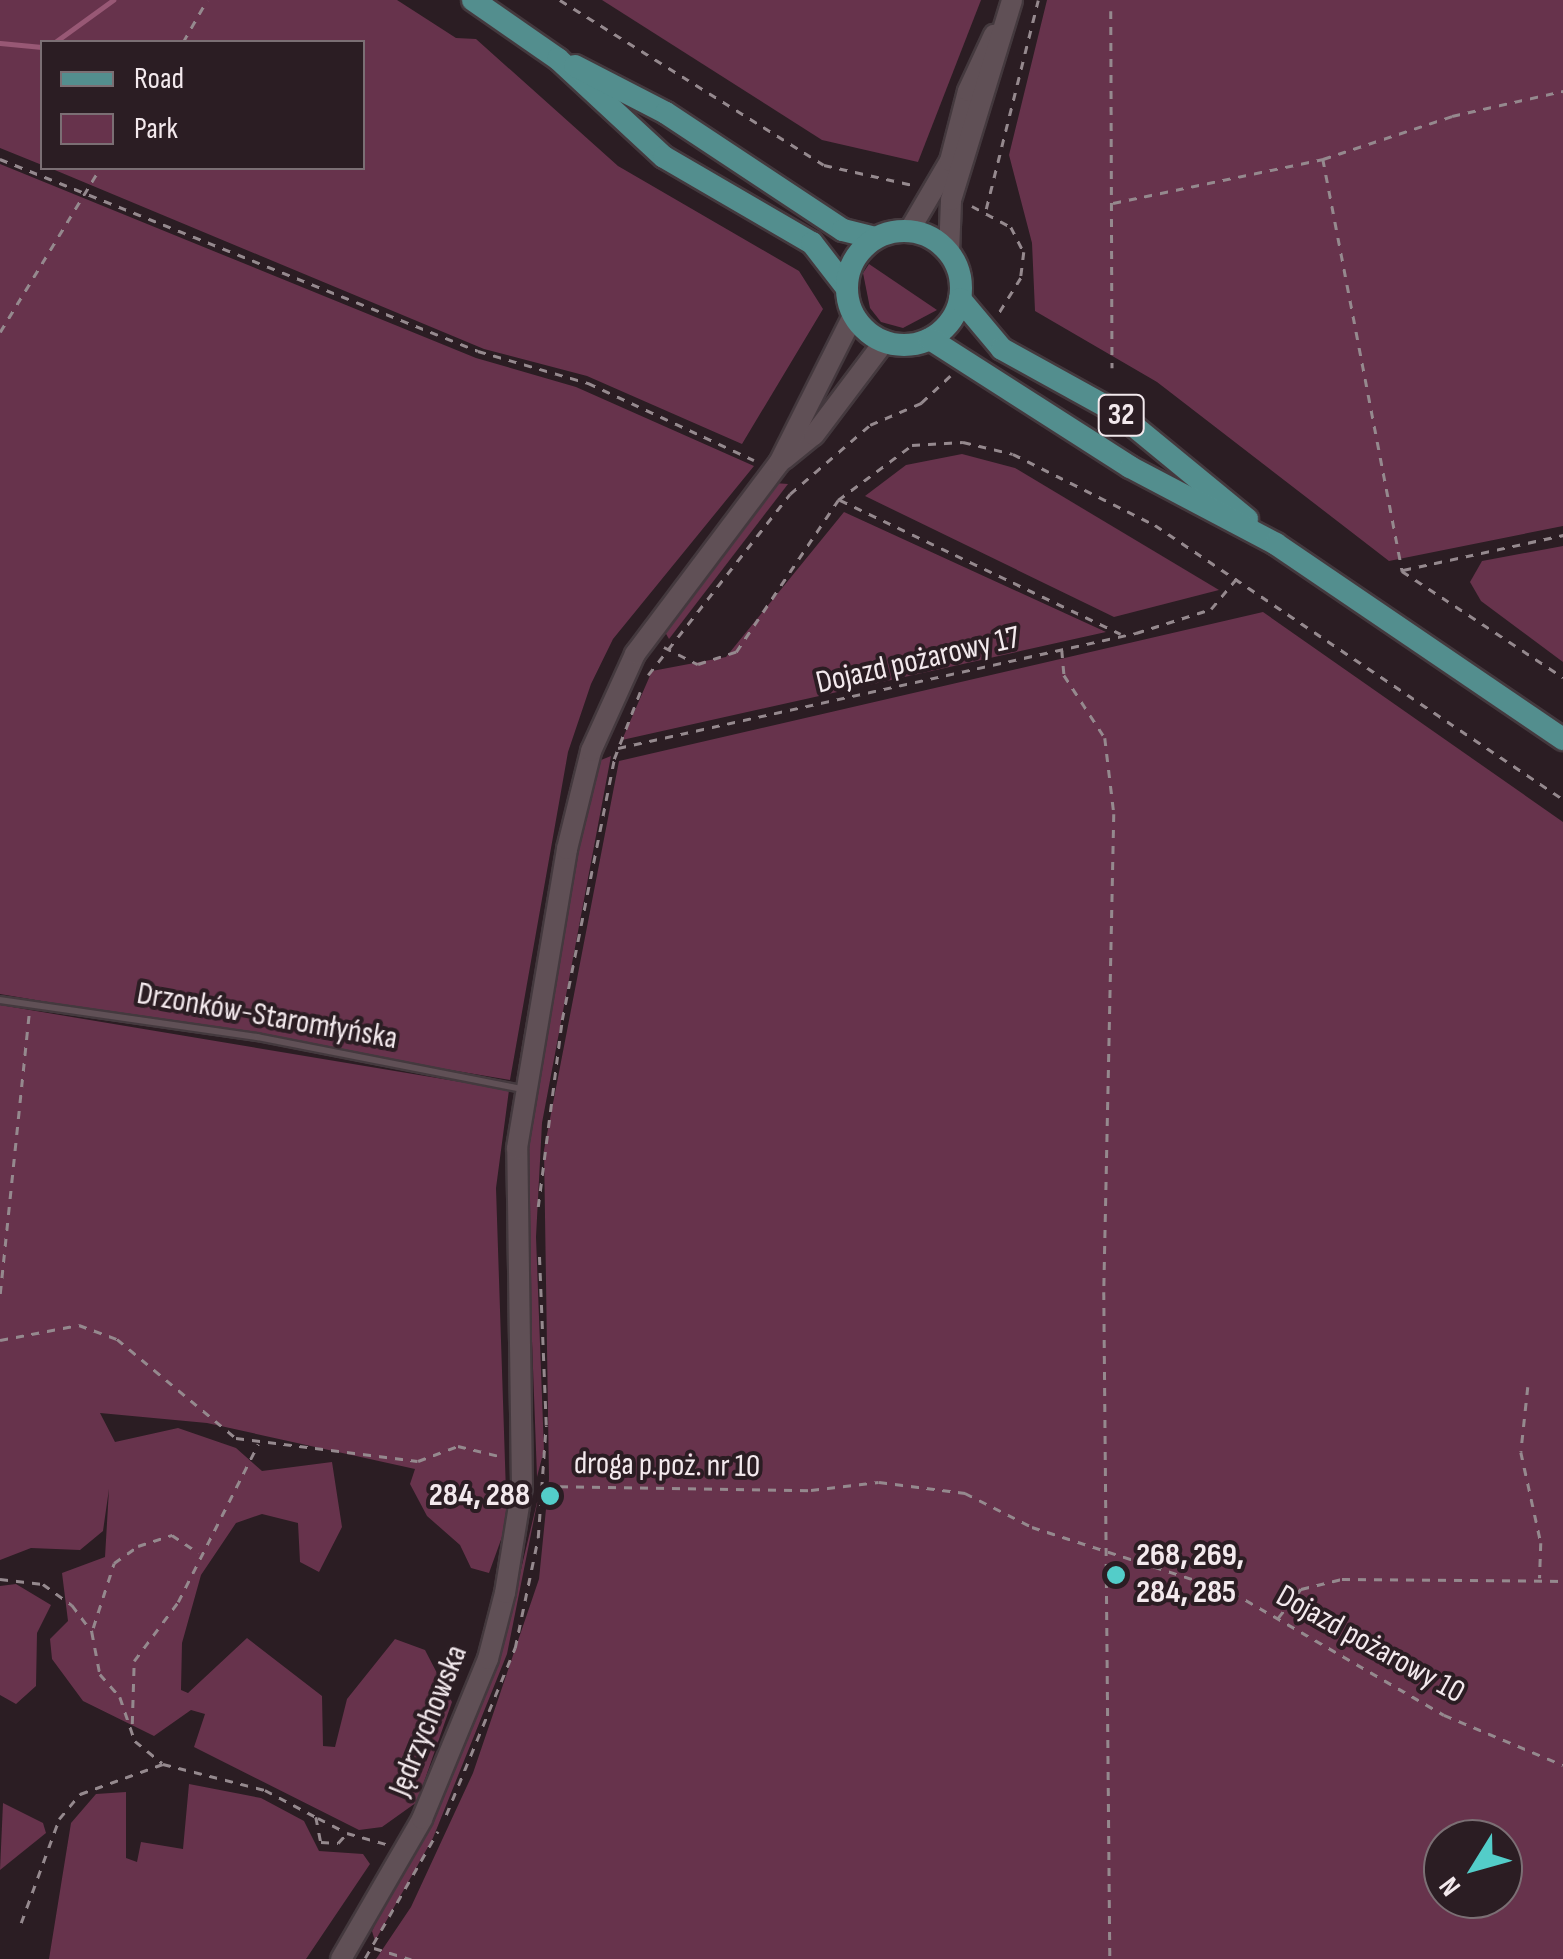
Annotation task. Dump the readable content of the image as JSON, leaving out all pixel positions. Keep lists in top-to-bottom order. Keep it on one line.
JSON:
{"streets":{"main road":["32","Jędrzychowska"],"lane":["Drzonków-Staromłyńska"],"path":["Dojazd pożarowy 17","droga p.poż. nr 10","Dojazd pożarowy 10"]},"crossings":[["Dojazd pożarowy 17","Jędrzychowska"],["Drzonków-Staromłyńska","Jędrzychowska"],["droga p.poż. nr 10","Dojazd pożarowy 10"],["droga p.poż. nr 10","Jędrzychowska"]],"places":["284, 288","268, 269, 284, 285"],"legend":["Road","Park"],"north":"bottom left"}
